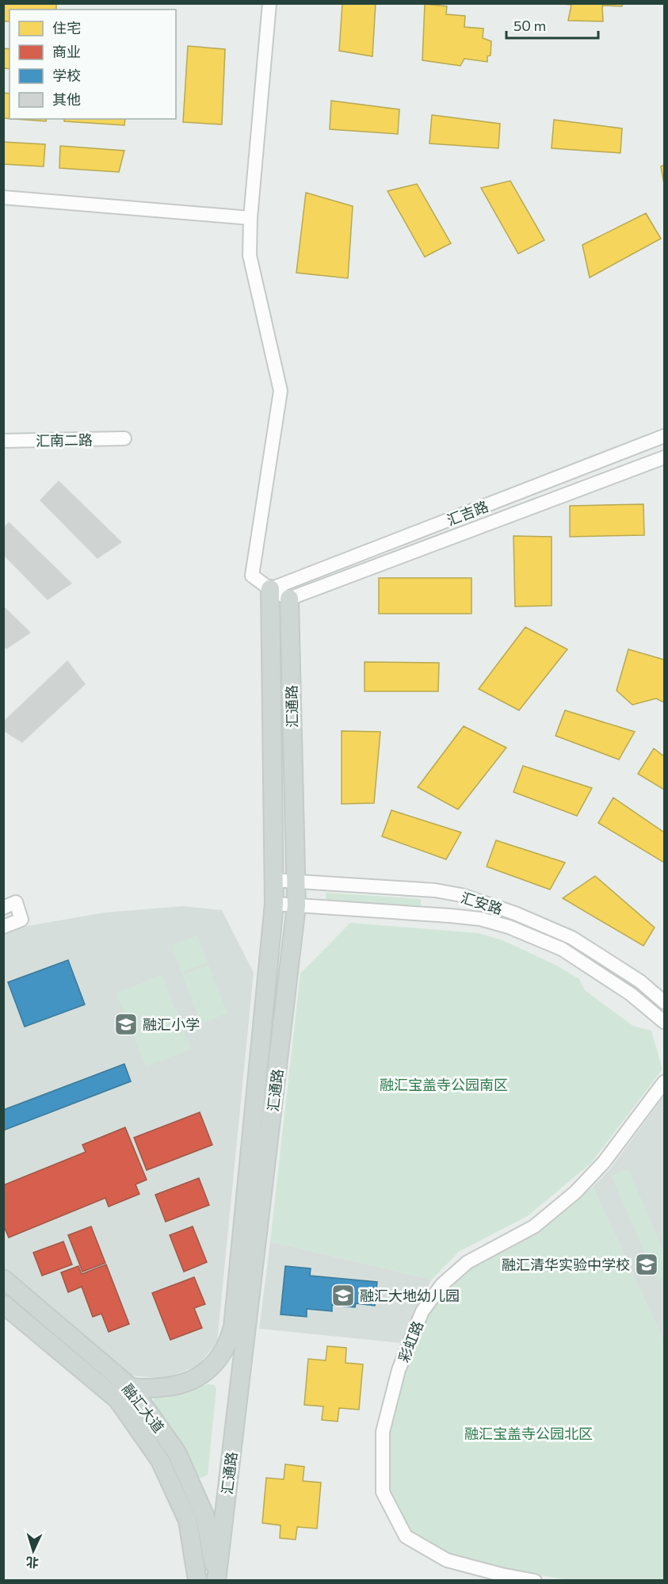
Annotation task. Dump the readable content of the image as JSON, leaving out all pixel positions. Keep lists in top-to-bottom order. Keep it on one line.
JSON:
{"streets":{"main road":["汇通路","融汇大道"],"street":["汇南二路","汇吉路","汇安路","彩虹路"]},"crossings":[["汇吉路","汇通路"],["汇通路","汇安路"],["汇通路","融汇大道"]],"parks":["融汇宝盖寺公园南区","融汇宝盖寺公园北区"],"places":{"school or university":["融汇小学","融汇清华实验中学校","融汇大地幼儿园"]},"legend":["住宅","商业","学校","其他"],"scale_bar":"50 m","north":"bottom"}
